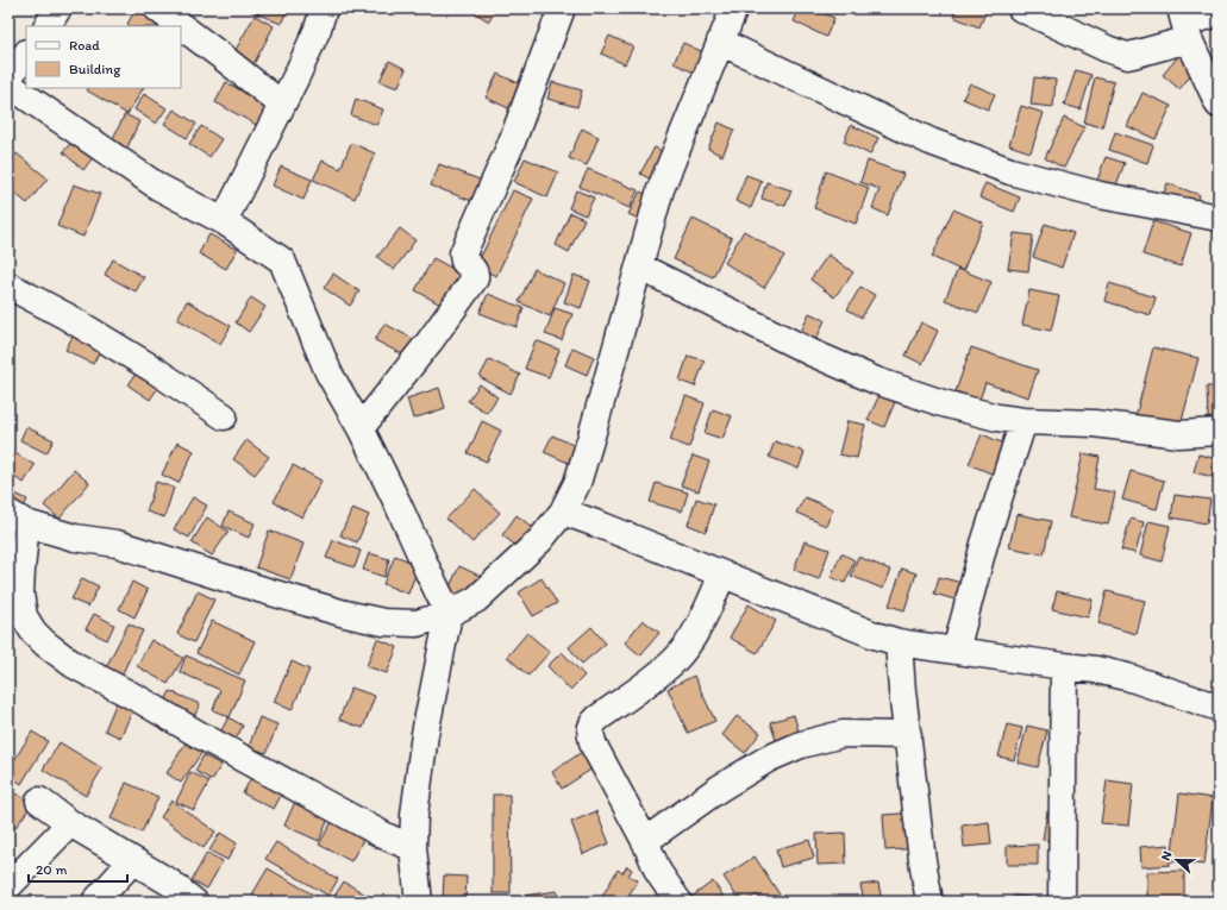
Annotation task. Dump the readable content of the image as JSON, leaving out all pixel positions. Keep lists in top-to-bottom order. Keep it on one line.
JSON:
{"legend":["Road","Building"],"scale_bar":"20 m","north":"left"}
